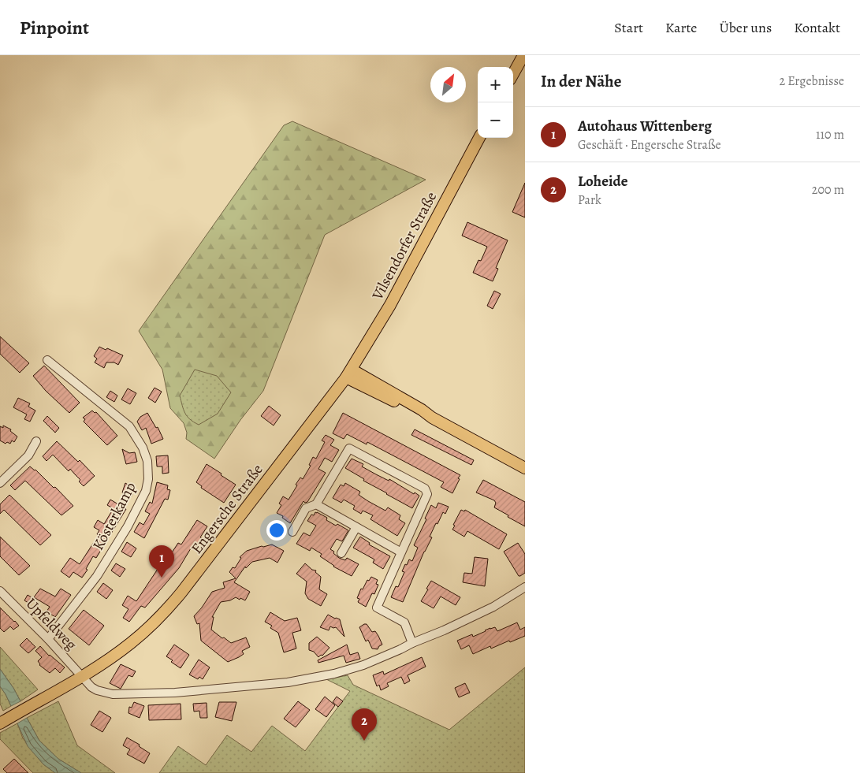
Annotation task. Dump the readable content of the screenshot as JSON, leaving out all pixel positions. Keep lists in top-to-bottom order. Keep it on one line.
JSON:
{"streets":{"main road":["Vilsendorfer Straße","Engersche Straße"],"street":["Kösterkamp","Upfeldweg"]},"crossings":[["Vilsendorfer Straße","Engersche Straße"],["Engersche Straße","Upfeldweg"],["Kösterkamp","Upfeldweg"]],"north":"top right","page":{"header":"Pinpoint","nav":["Start","Karte","Über uns","Kontakt"],"heading":["In der Nähe","2 Ergebnisse"],"map_buttons":["+","−"],"list":[{"mark":"1","name":"Autohaus Wittenberg","note":"Geschäft · Engersche Straße","value":"110 m"},{"mark":"2","name":"Loheide","note":"Park","value":"200 m"}],"pins":["1","2"]}}
